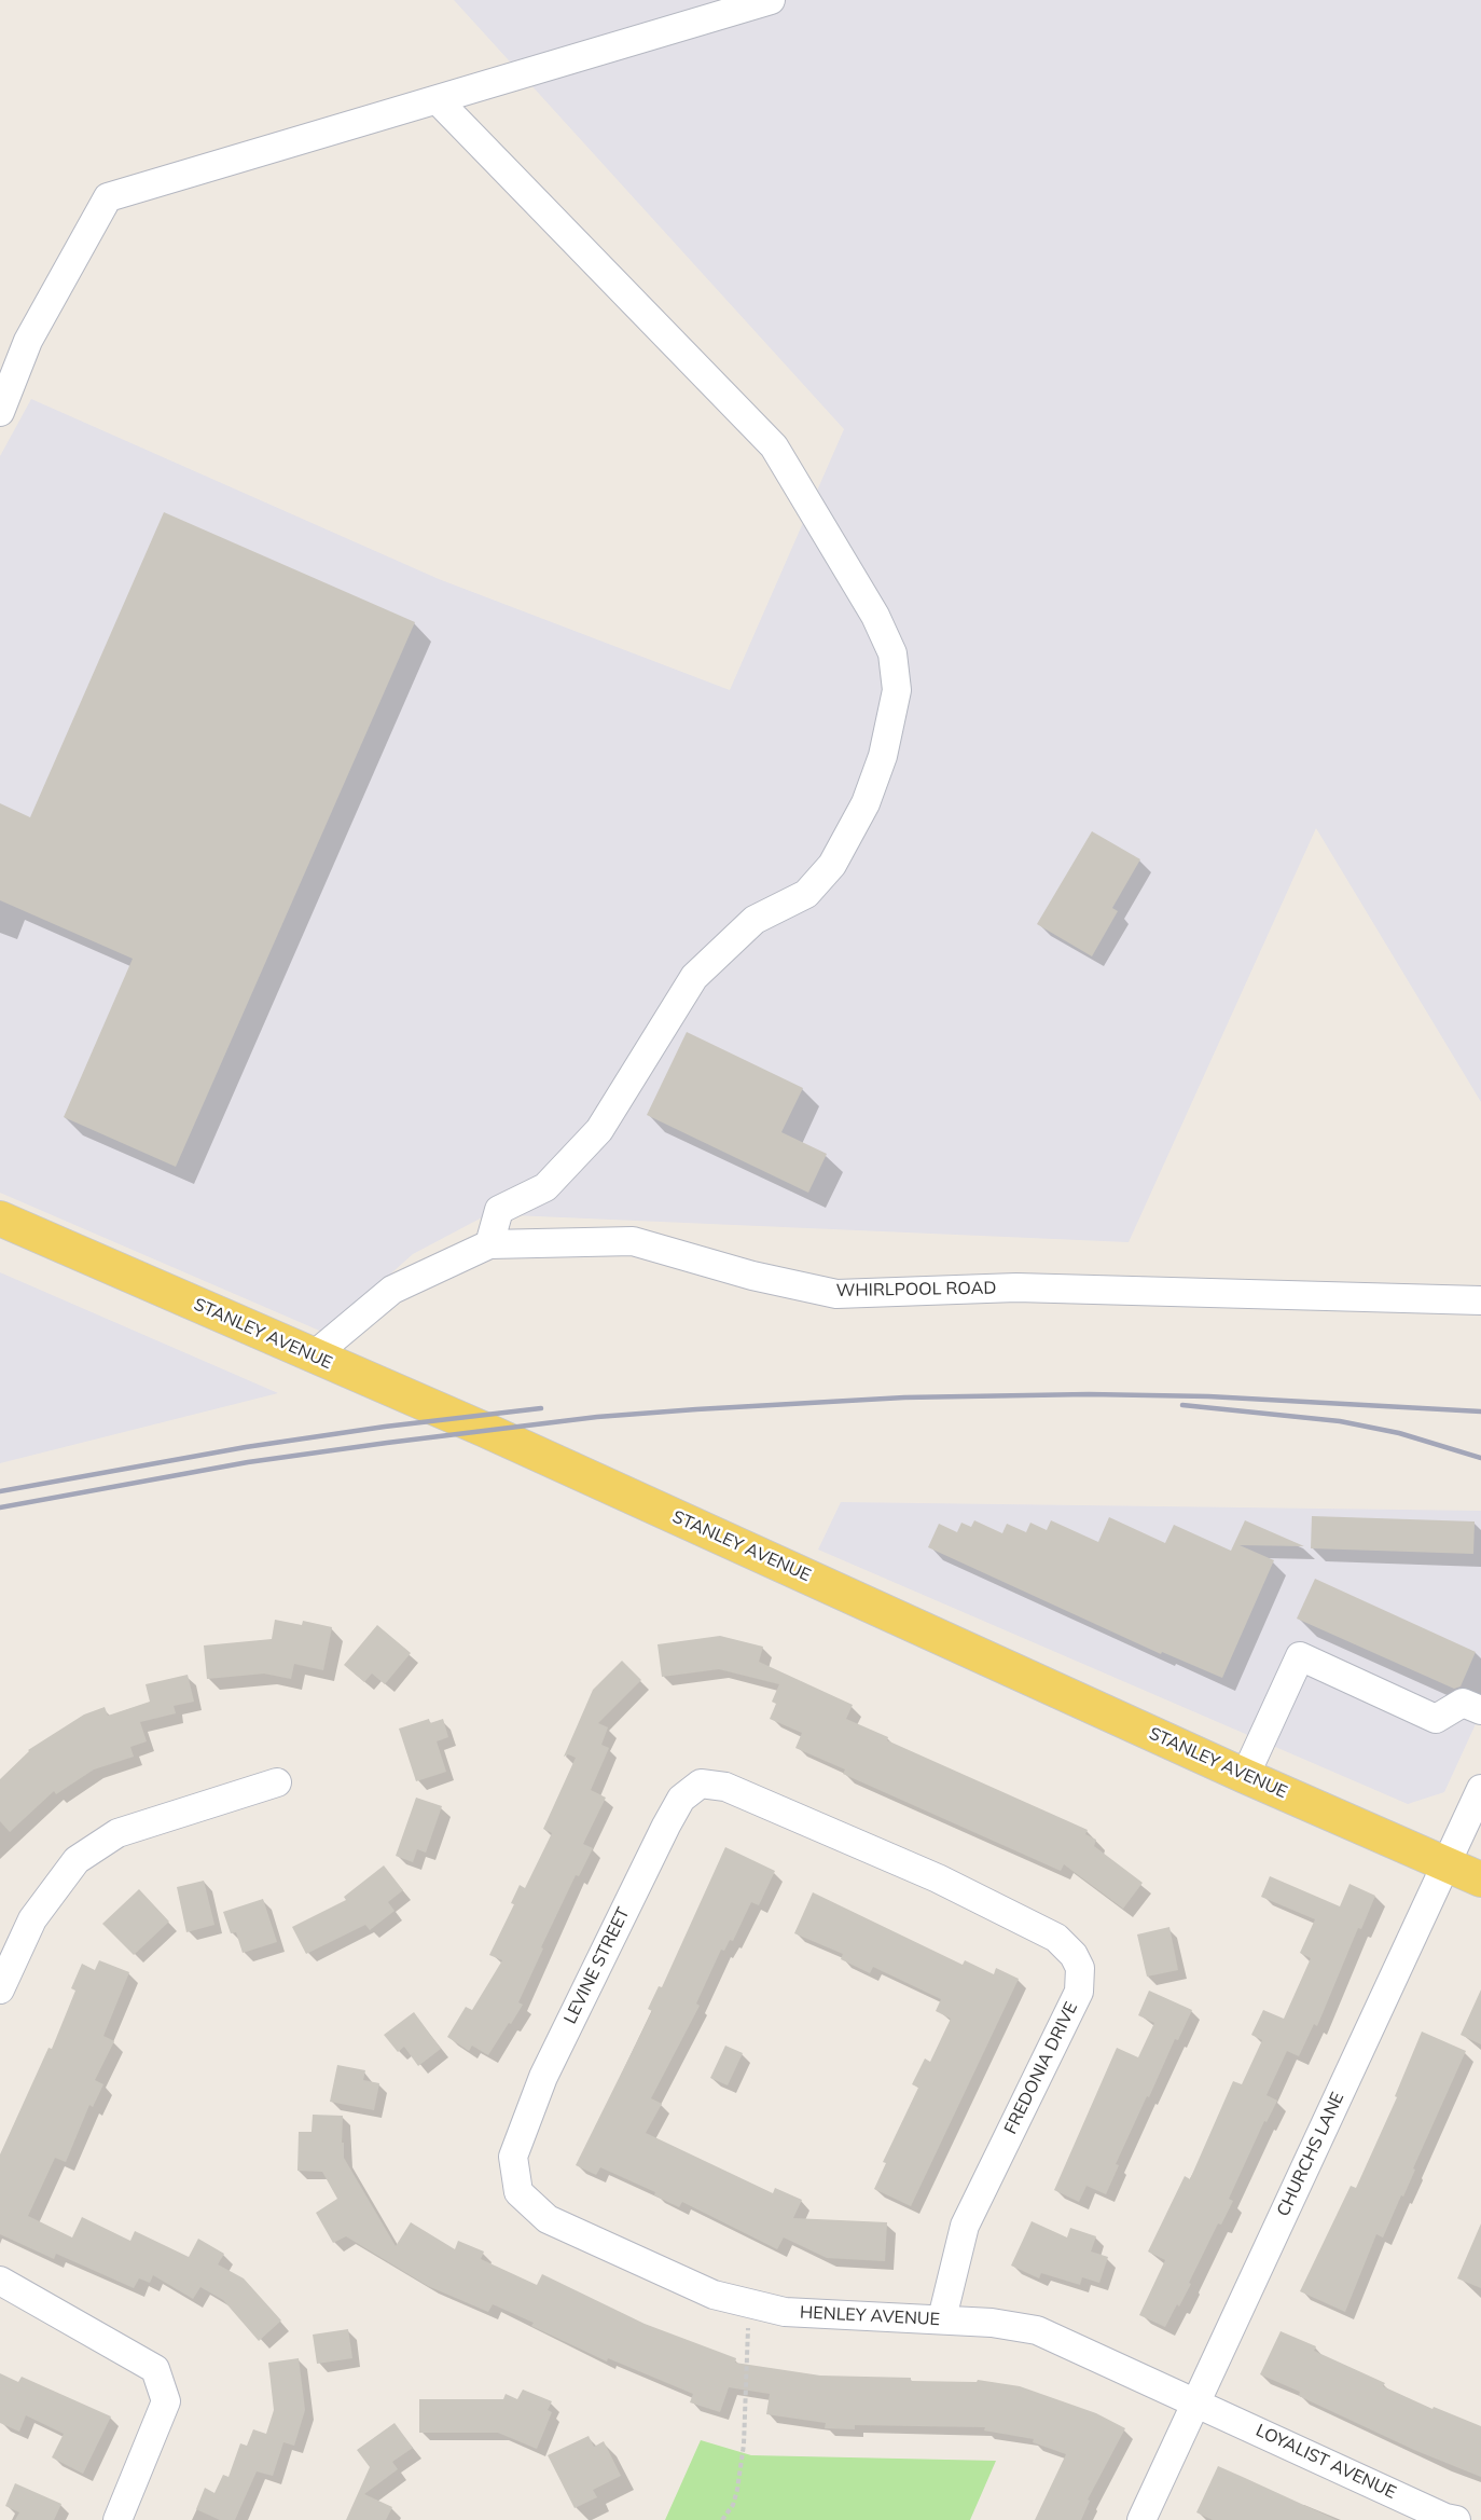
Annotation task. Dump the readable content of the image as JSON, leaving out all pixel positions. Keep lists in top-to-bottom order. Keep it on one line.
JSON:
{"streets":{"main road":["STANLEY AVENUE"],"street":["WHIRLPOOL ROAD","LEVINE STREET","FREDONIA DRIVE","CHURCHS LANE","HENLEY AVENUE","LOYALIST AVENUE"]},"crossings":[["WHIRLPOOL ROAD","STANLEY AVENUE"],["STANLEY AVENUE","CHURCHS LANE"],["LEVINE STREET","FREDONIA DRIVE"],["LEVINE STREET","HENLEY AVENUE"],["FREDONIA DRIVE","HENLEY AVENUE"],["CHURCHS LANE","HENLEY AVENUE"],["CHURCHS LANE","LOYALIST AVENUE"],["HENLEY AVENUE","LOYALIST AVENUE"]]}
